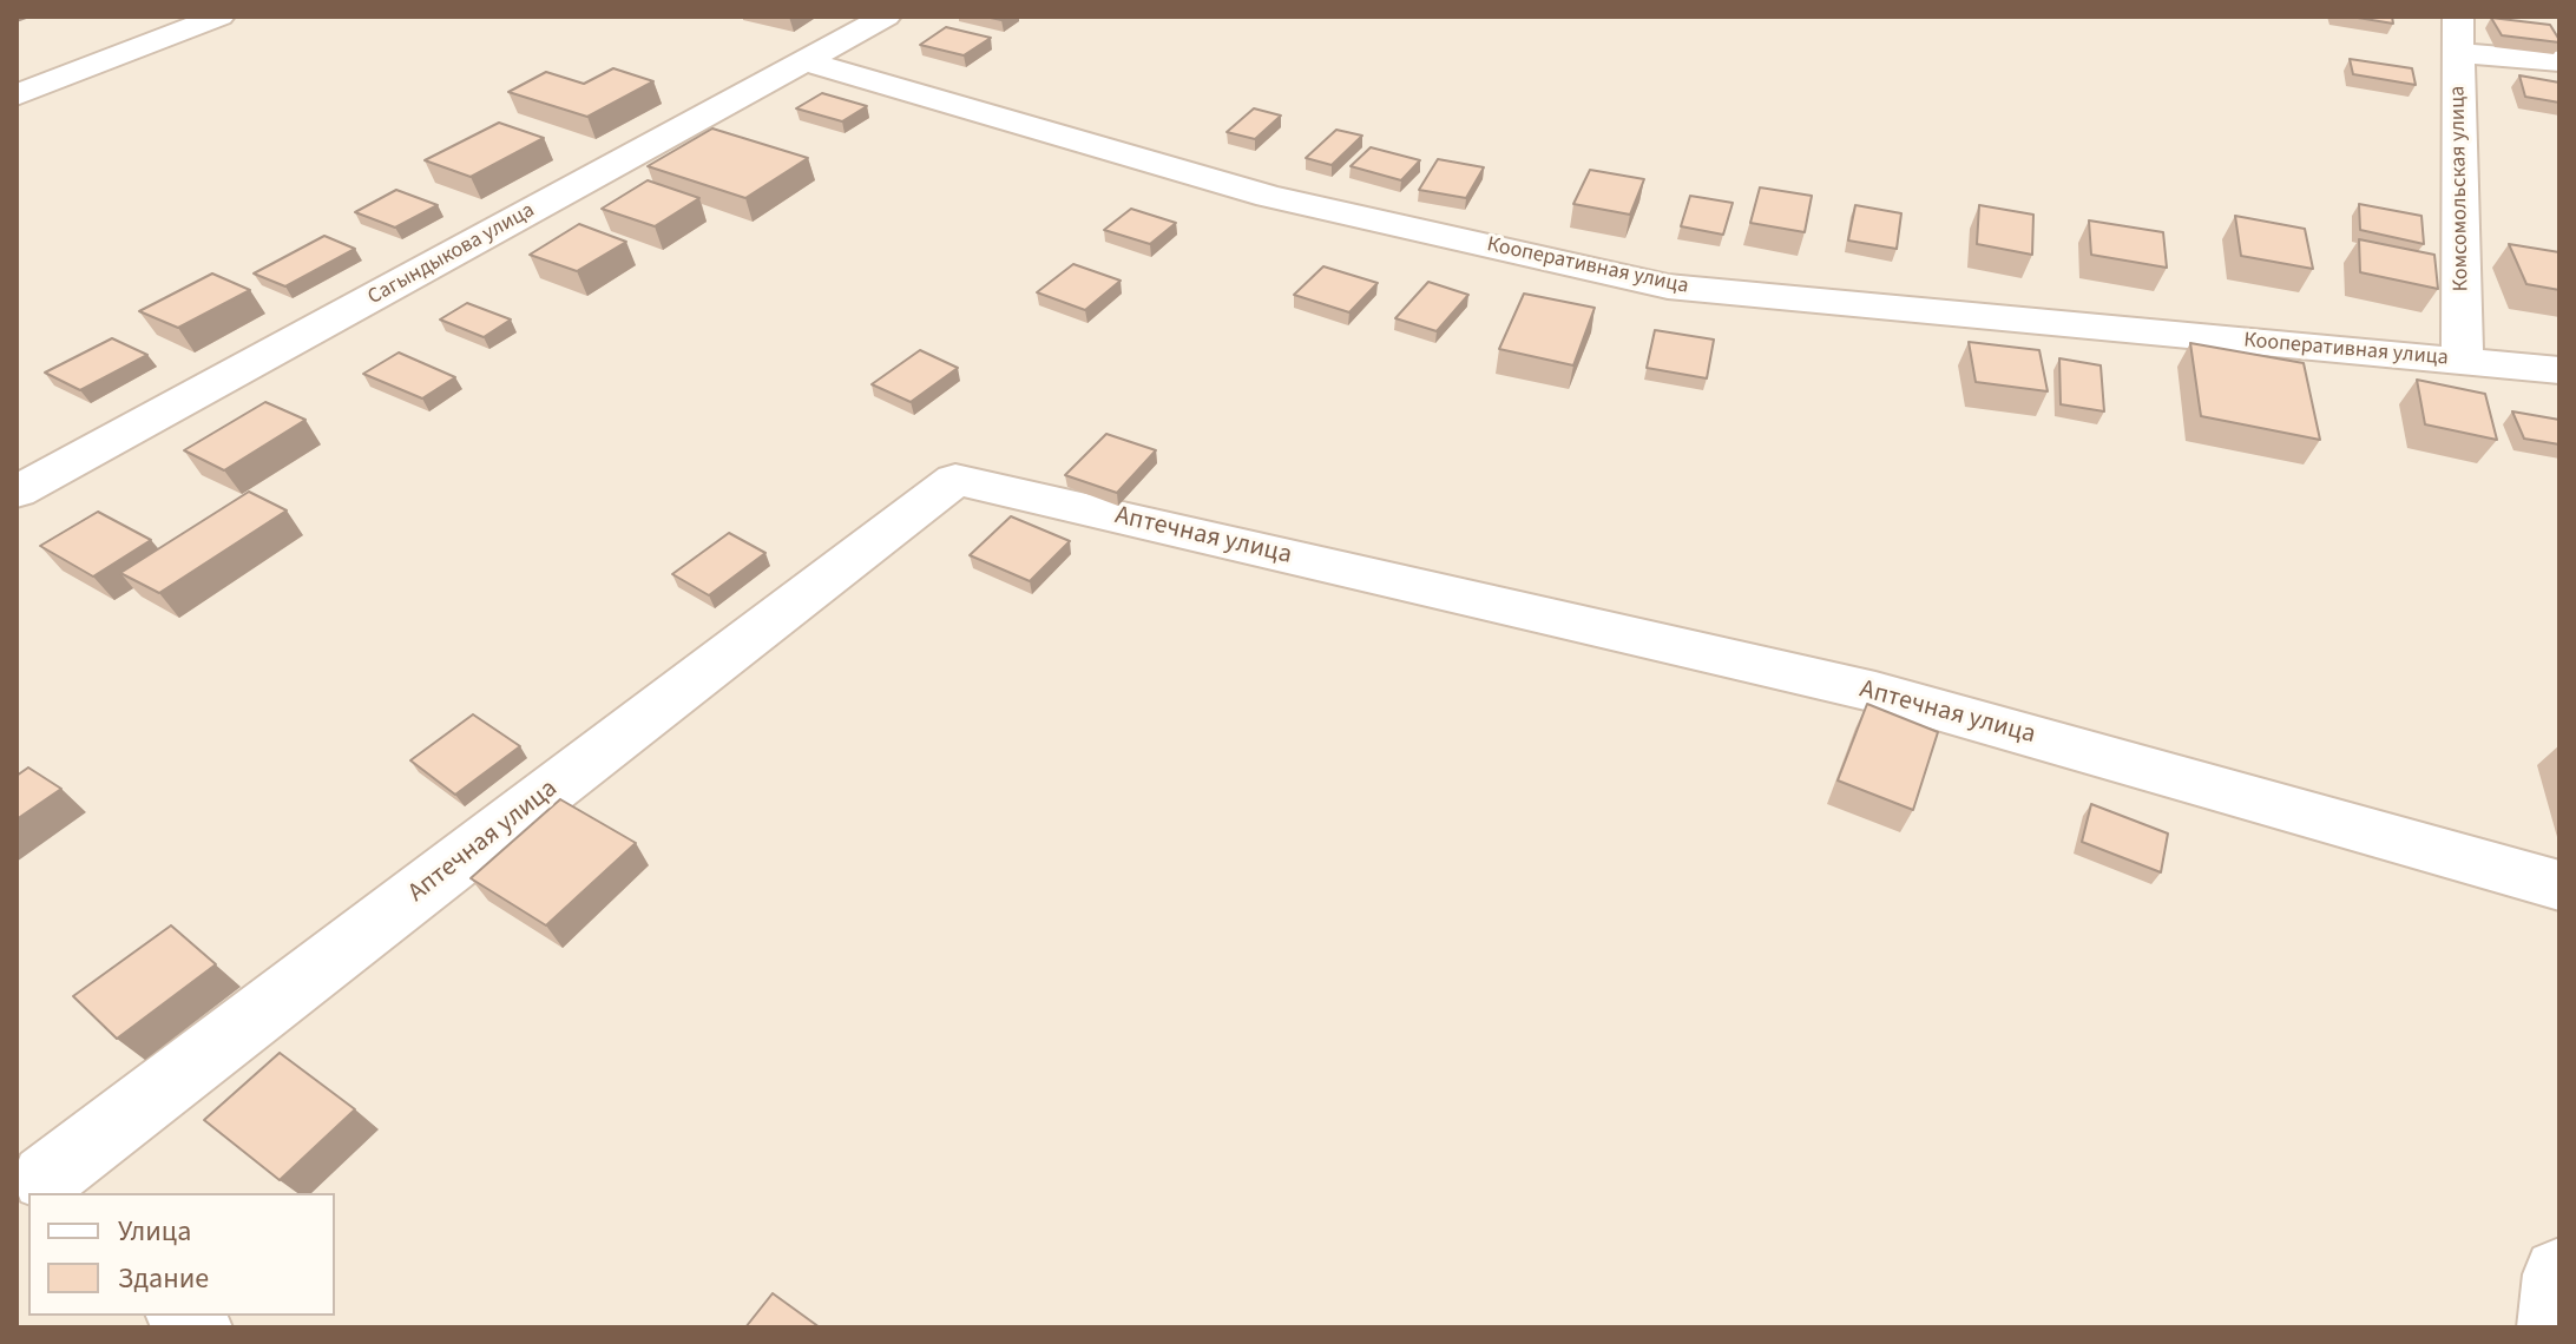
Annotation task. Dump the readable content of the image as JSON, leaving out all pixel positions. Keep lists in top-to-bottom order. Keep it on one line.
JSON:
{"streets":{"street":["Комсомольская улица","Сагындыкова улица","Кооперативная улица","Аптечная улица"]},"crossings":[["Комсомольская улица","Кооперативная улица"],["Сагындыкова улица","Кооперативная улица"]],"legend":["Улица","Здание"]}
